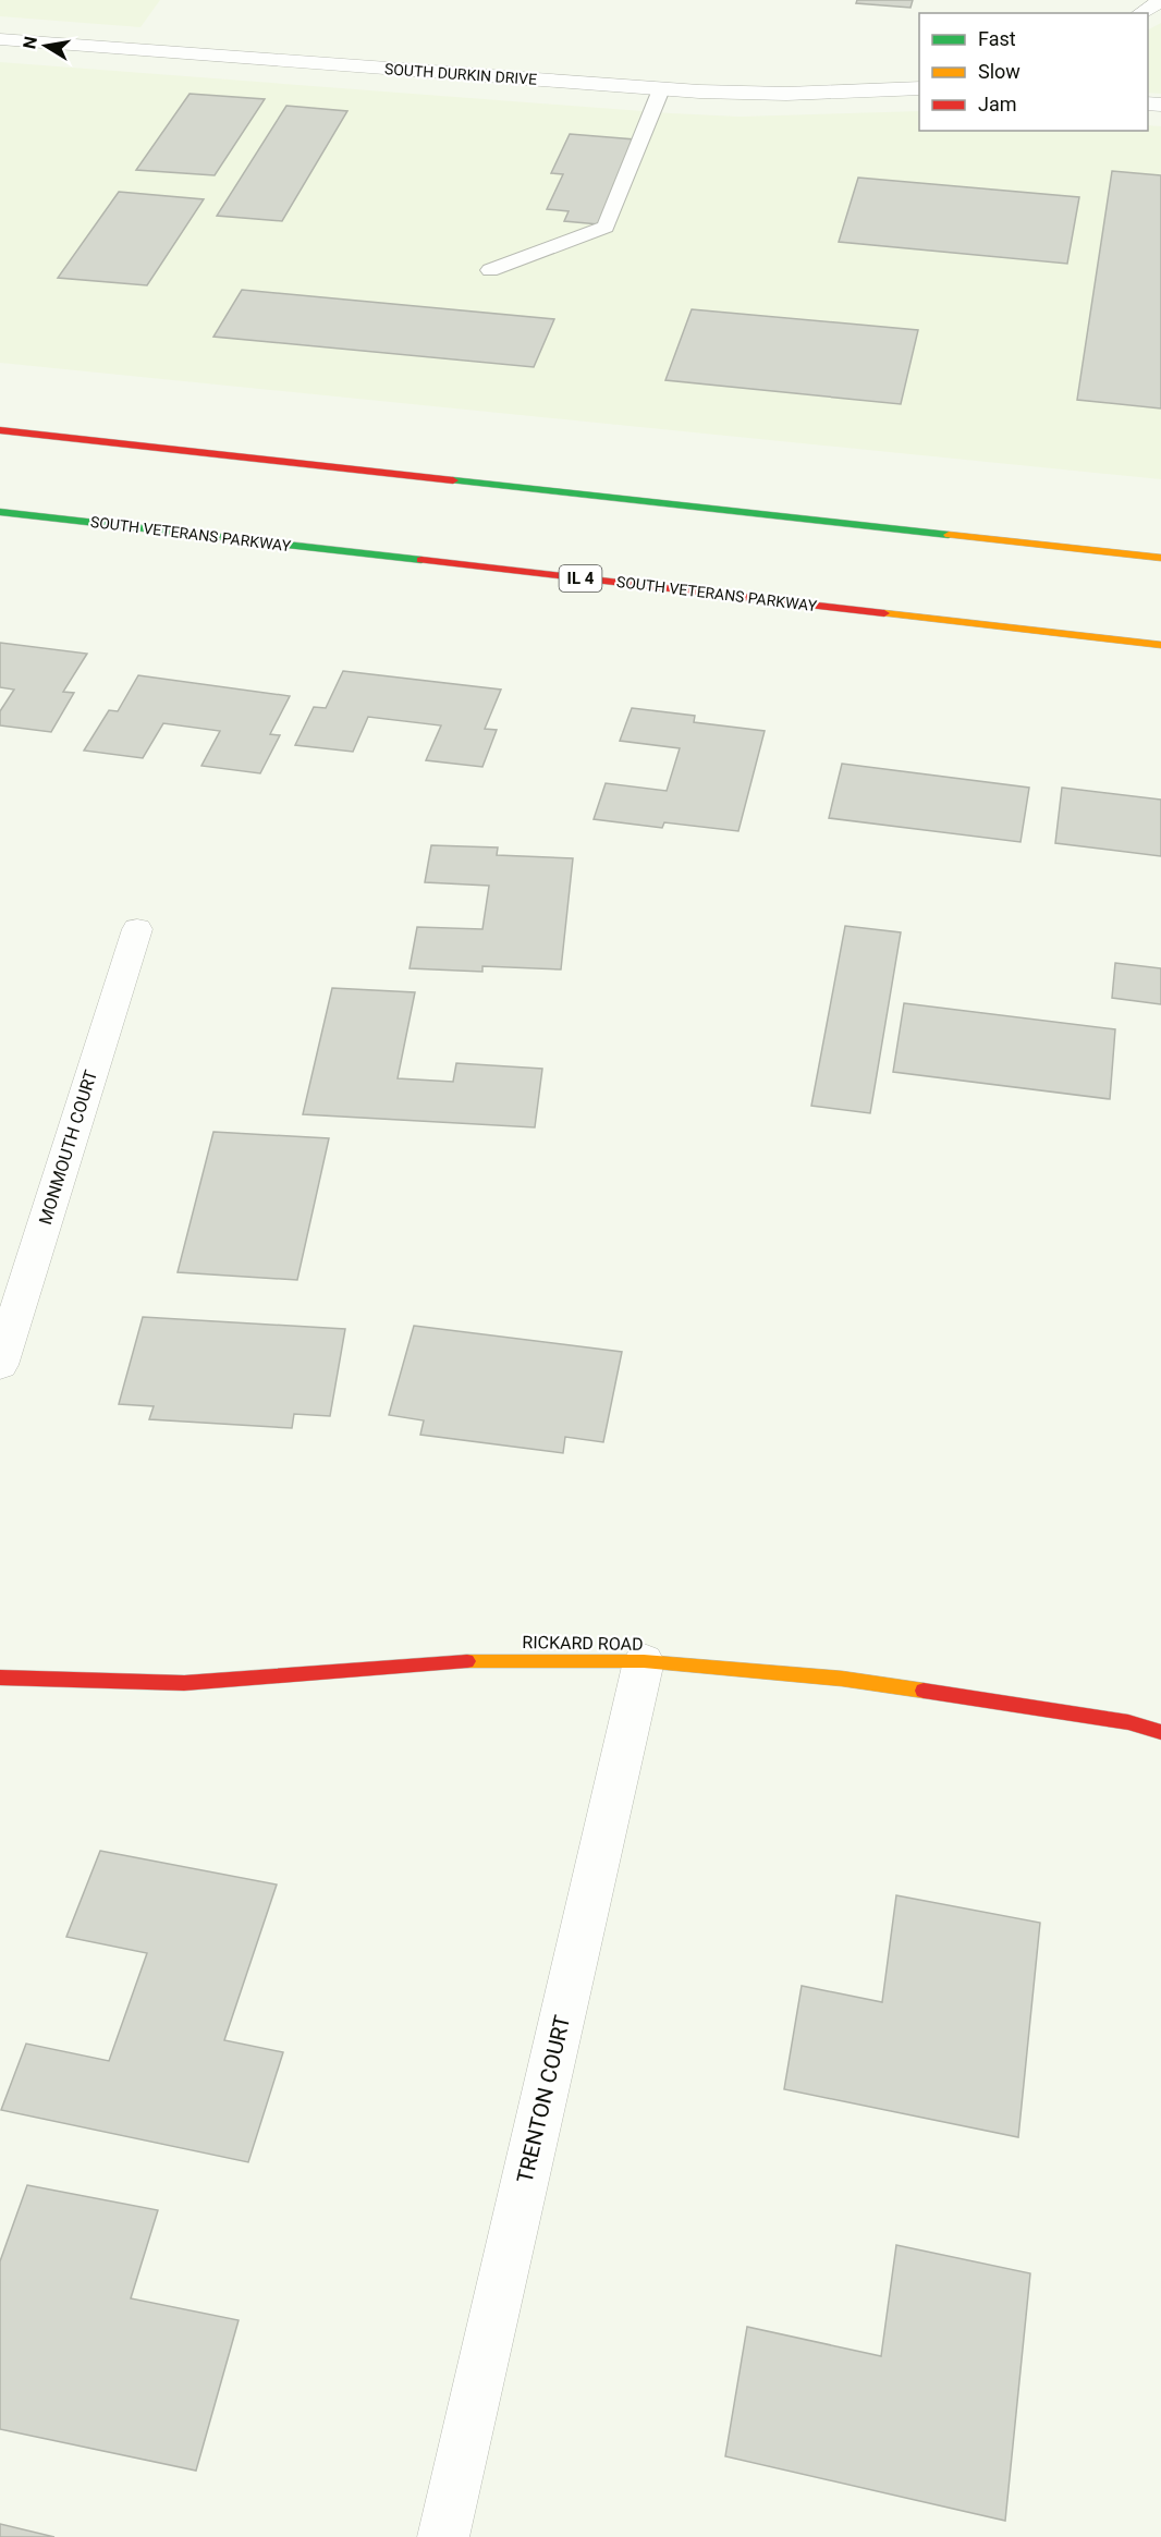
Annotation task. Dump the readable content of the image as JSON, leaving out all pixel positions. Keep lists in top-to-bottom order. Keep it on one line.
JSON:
{"streets":{"main road":["SOUTH VETERANS PARKWAY","IL 4","RICKARD ROAD"],"street":["SOUTH DURKIN DRIVE","MONMOUTH COURT","TRENTON COURT"]},"crossings":[["RICKARD ROAD","TRENTON COURT"]],"legend":["Fast","Slow","Jam"],"north":"left"}
